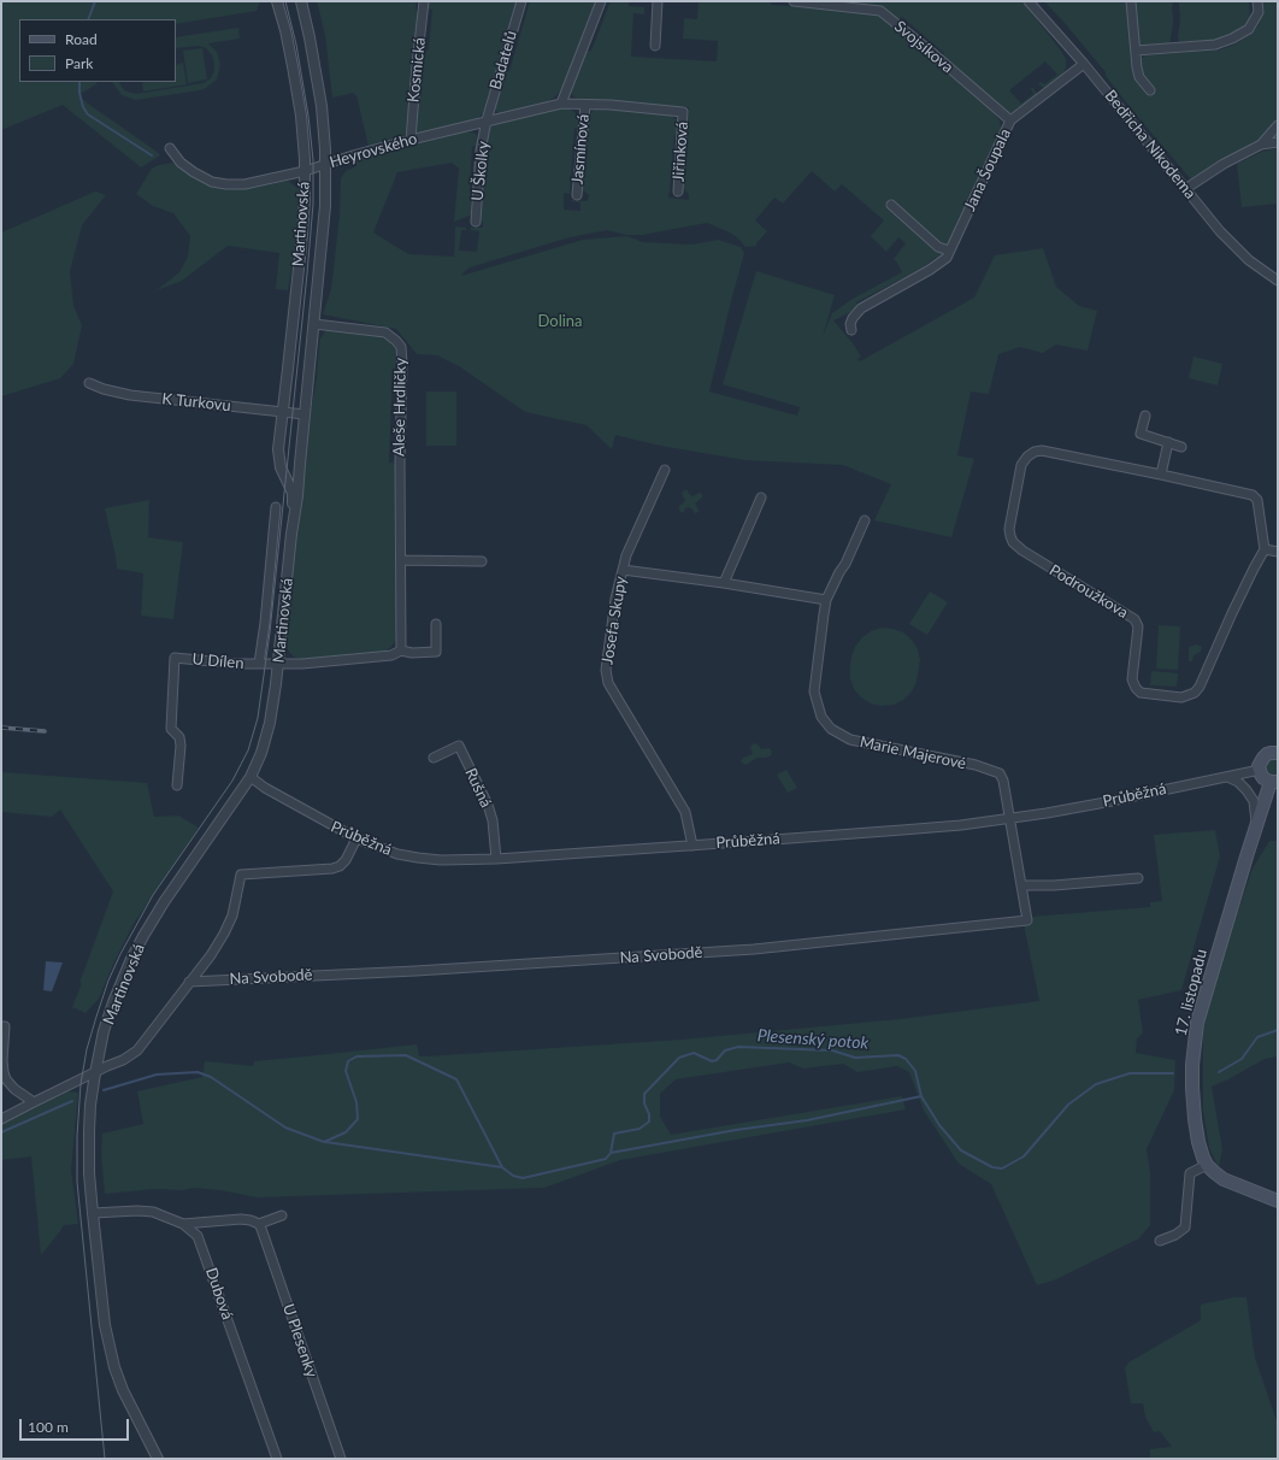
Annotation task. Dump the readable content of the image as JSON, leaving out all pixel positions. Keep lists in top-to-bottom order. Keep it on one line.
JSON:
{"streets":{"main road":["17. listopadu"],"street":["Svojsíkova","Badatelů","Kosmická","Bedřicha Nikodema","Jasmínová","Heyrovského","Jiřinková","Jana Šoupala","U Školky","Martinovská","K Turkovu","Aleše Hrdličky","Podroužkova","Josefa Skupy","U Dílen","Marie Majerové","Rušná","Průběžná","Na Svobodě","Dubová","U Plesenky"]},"crossings":[["Svojsíkova","Jana Šoupala"],["Badatelů","Heyrovského"],["Badatelů","U Školky"],["Kosmická","Heyrovského"],["Bedřicha Nikodema","Jana Šoupala"],["Jasmínová","Heyrovského"],["Heyrovského","Jiřinková"],["Heyrovského","U Školky"],["Heyrovského","Martinovská"],["Martinovská","K Turkovu"],["Martinovská","Aleše Hrdličky"],["Martinovská","U Dílen"],["Martinovská","Průběžná"],["Martinovská","Na Svobodě"],["Martinovská","Dubová"],["Josefa Skupy","Průběžná"],["Marie Majerové","Průběžná"],["Marie Majerové","Na Svobodě"],["Rušná","Průběžná"],["Průběžná","Na Svobodě"]],"water":["Plesenský potok"],"parks":["Dolina"],"legend":["Road","Park"],"scale_bar":"100 m"}
